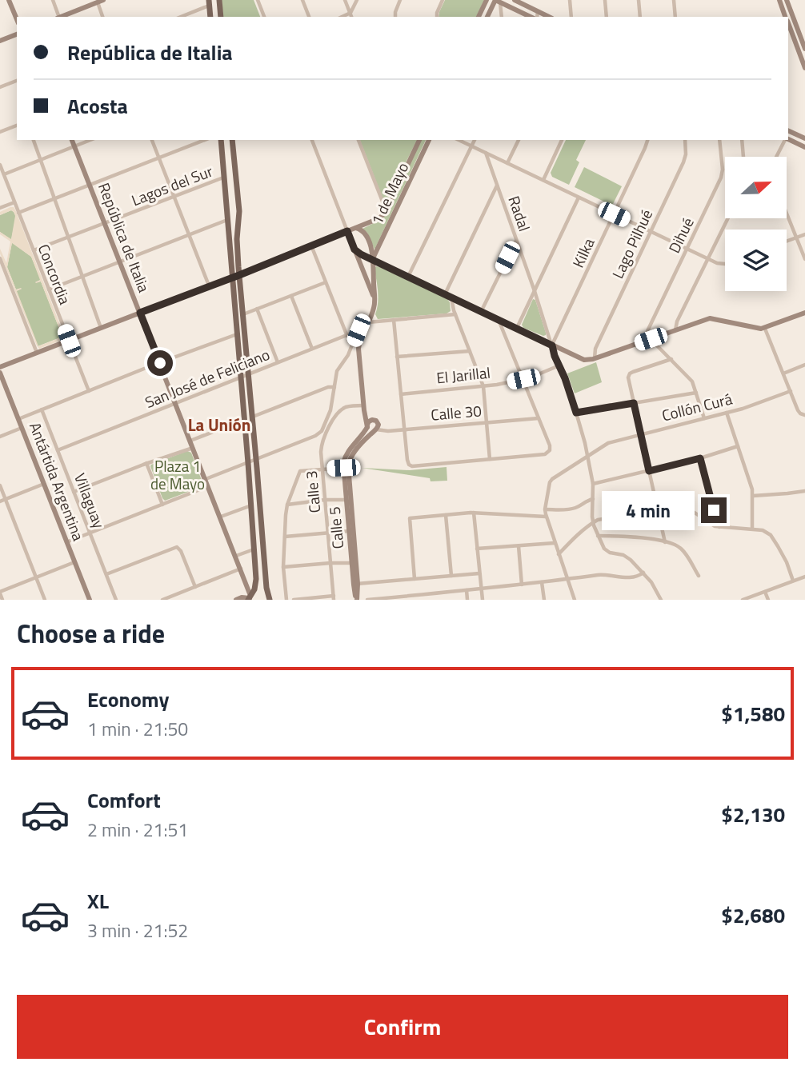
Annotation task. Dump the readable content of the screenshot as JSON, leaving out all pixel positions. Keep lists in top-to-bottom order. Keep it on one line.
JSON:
{"streets":{"street":["Lagos del Sur","1 de Mayo","Radal","Dihué","República de Italia","Lago Pilhué","Kilka","Concordia","El Jarillal","San José de Feliciano","Collón Curá","Calle 30","Antártida Argentina","Calle 3","Villaguay","Calle 5"]},"crossings":[["Lagos del Sur","República de Italia"],["Lagos del Sur","Concordia"],["1 de Mayo","República de Italia"],["1 de Mayo","Concordia"],["Radal","Kilka"],["Radal","El Jarillal"],["Radal","Collón Curá"],["República de Italia","San José de Feliciano"],["San José de Feliciano","Villaguay"]],"districts":["La Unión"],"parks":["Plaza 1 de Mayo"],"north":"right","page":{"banner":["República de Italia","Acosta"],"bubble":"4 min","heading":"Choose a ride","list":[{"name":"Economy","note":"1 min · 21:50","value":"$1,580"},{"name":"Comfort","note":"2 min · 21:51","value":"$2,130"},{"name":"XL","note":"3 min · 21:52","value":"$2,680"}],"buttons":"Confirm"}}
